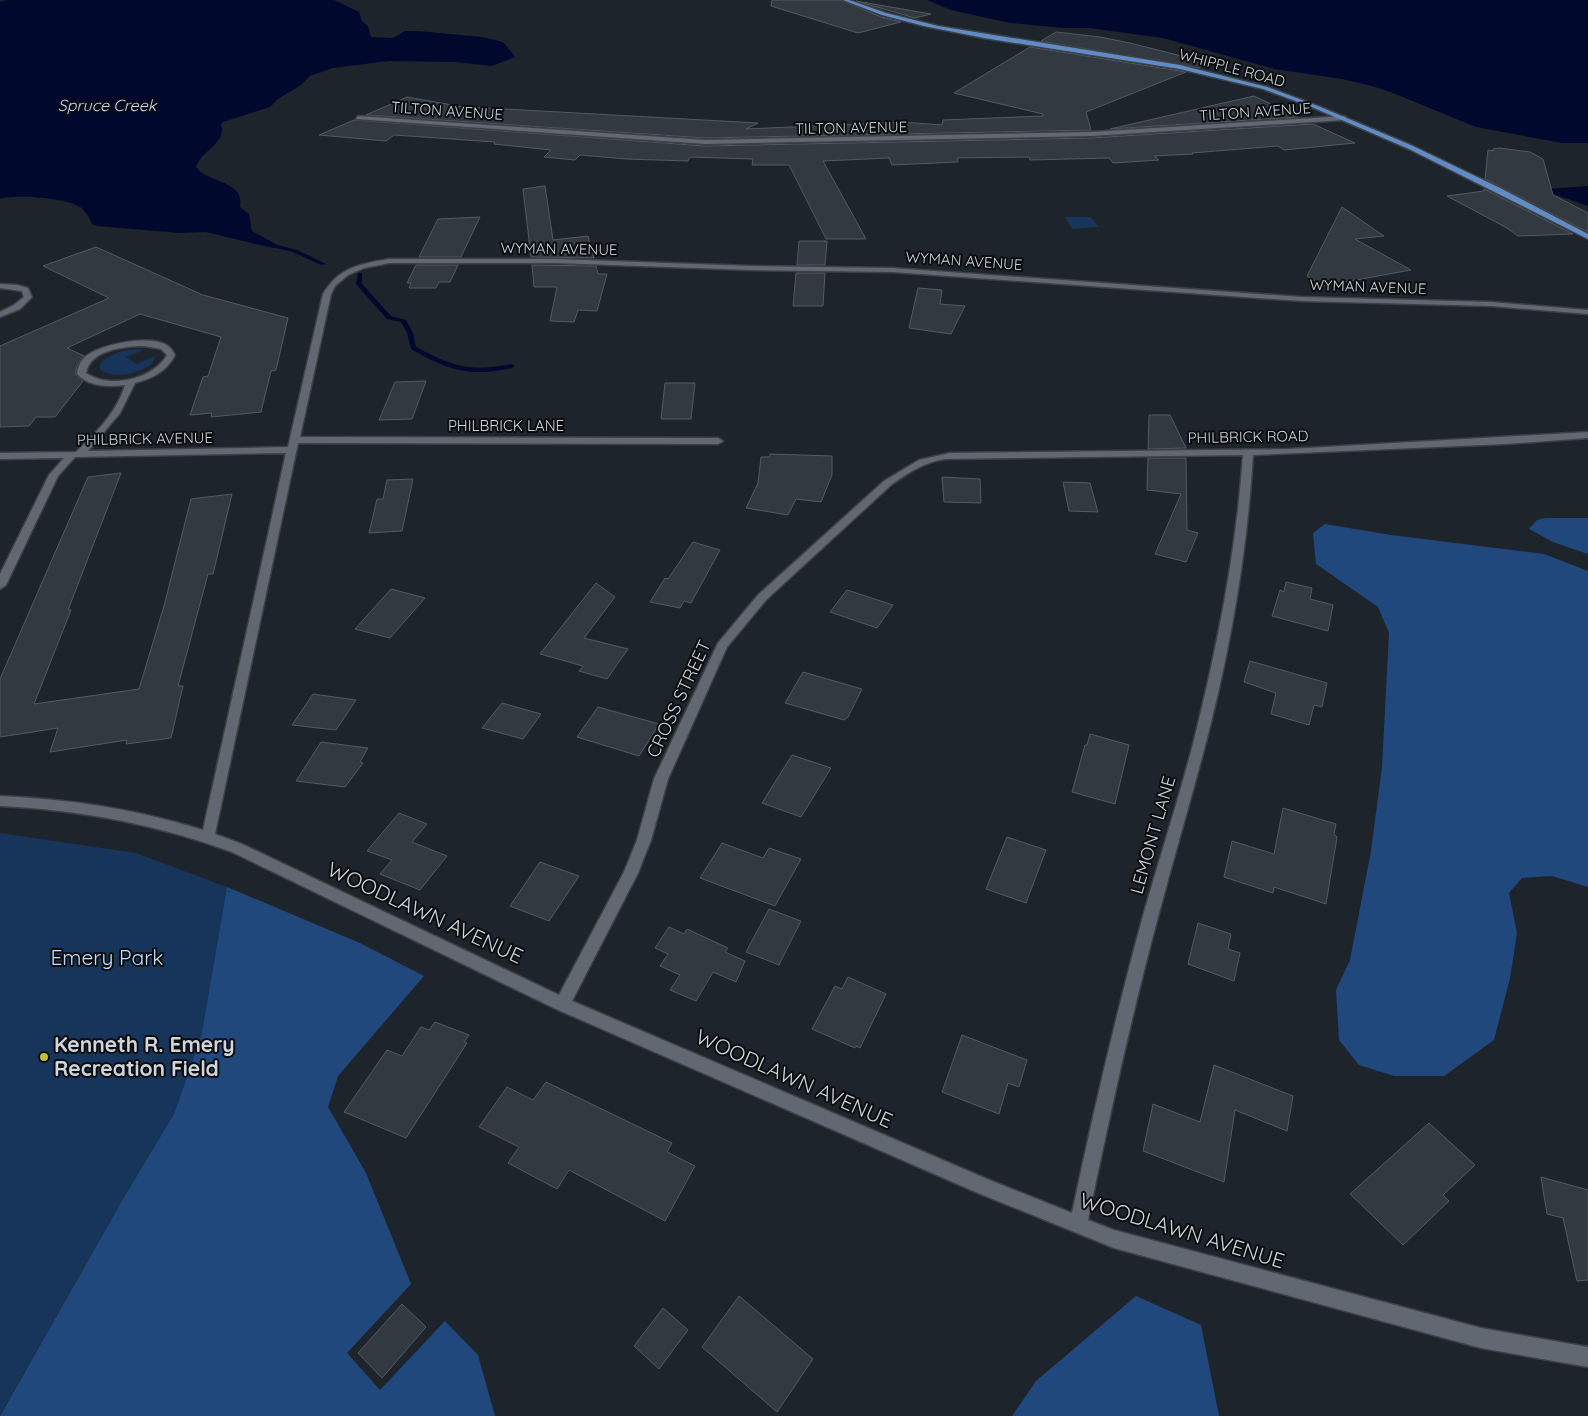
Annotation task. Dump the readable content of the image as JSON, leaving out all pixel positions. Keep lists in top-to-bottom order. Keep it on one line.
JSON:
{"streets":{"main road":["WHIPPLE ROAD"],"street":["TILTON AVENUE","WYMAN AVENUE","PHILBRICK LANE","PHILBRICK ROAD","PHILBRICK AVENUE","CROSS STREET","LEMONT LANE","WOODLAWN AVENUE"]},"crossings":[["WHIPPLE ROAD","TILTON AVENUE"],["WYMAN AVENUE","PHILBRICK LANE"],["WYMAN AVENUE","PHILBRICK AVENUE"],["PHILBRICK LANE","PHILBRICK AVENUE"],["PHILBRICK ROAD","CROSS STREET"],["PHILBRICK ROAD","LEMONT LANE"],["CROSS STREET","WOODLAWN AVENUE"],["LEMONT LANE","WOODLAWN AVENUE"]],"water":["Spruce Creek"],"parks":["Emery Park"],"places":["Kenneth R. Emery Recreation Field"]}
